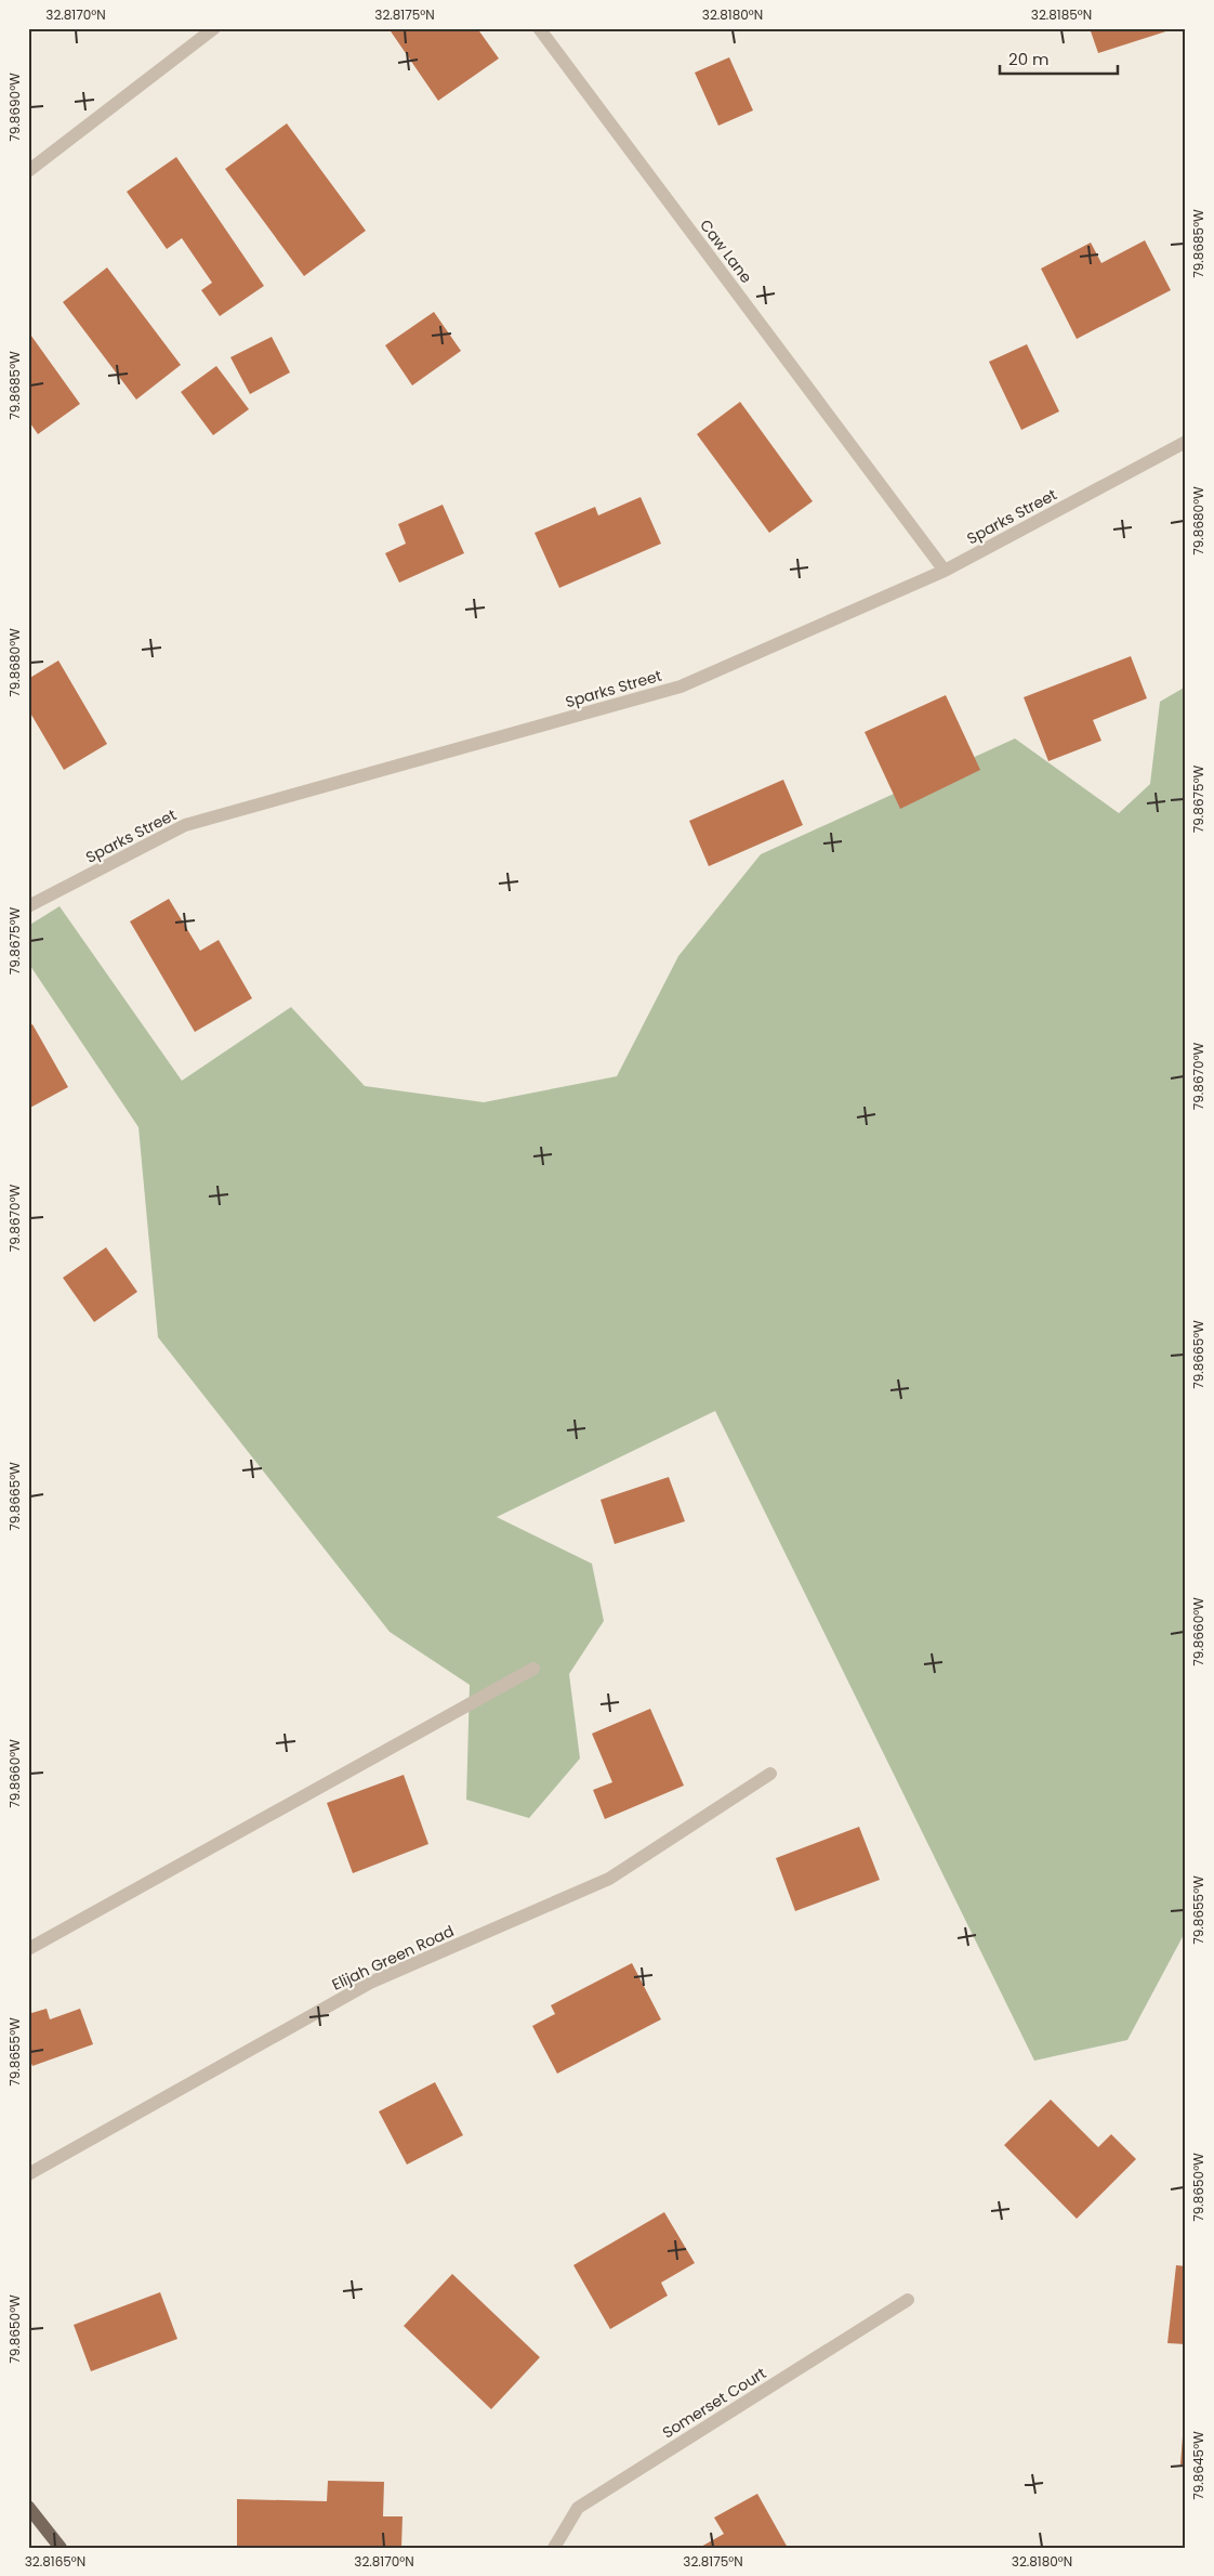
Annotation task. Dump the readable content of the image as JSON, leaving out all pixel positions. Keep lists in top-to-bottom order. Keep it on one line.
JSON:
{"streets":{"street":["Caw Lane","Sparks Street","Elijah Green Road","Somerset Court"]},"crossings":[["Caw Lane","Sparks Street"]],"scale_bar":"20 m","coordinates":["32.8170°N","32.8175°N","32.8180°N","32.8185°N","79.8690°W","79.8685°W","79.8680°W","79.8675°W","79.8670°W","79.8665°W","79.8660°W","79.8655°W","79.8650°W","79.8645°W","32.8165°N"]}
